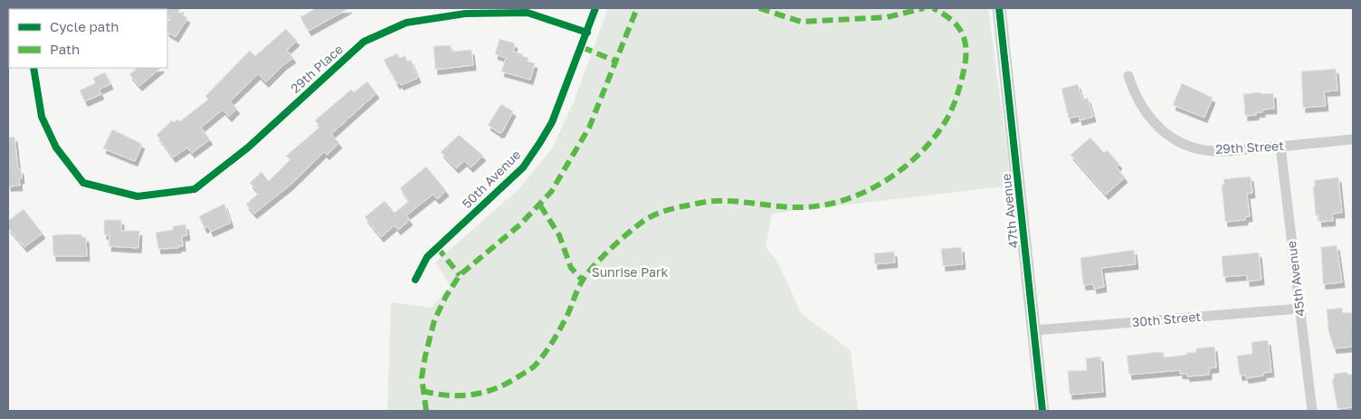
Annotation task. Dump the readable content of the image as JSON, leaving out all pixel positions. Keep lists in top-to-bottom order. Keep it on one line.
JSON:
{"streets":{"street":["29th Place","29th Street","50th Avenue","47th Avenue","45th Avenue","30th Street"]},"crossings":[["29th Place","50th Avenue"],["29th Street","45th Avenue"],["47th Avenue","30th Street"],["45th Avenue","30th Street"]],"parks":["Sunrise Park"],"legend":["Cycle path","Path"]}
